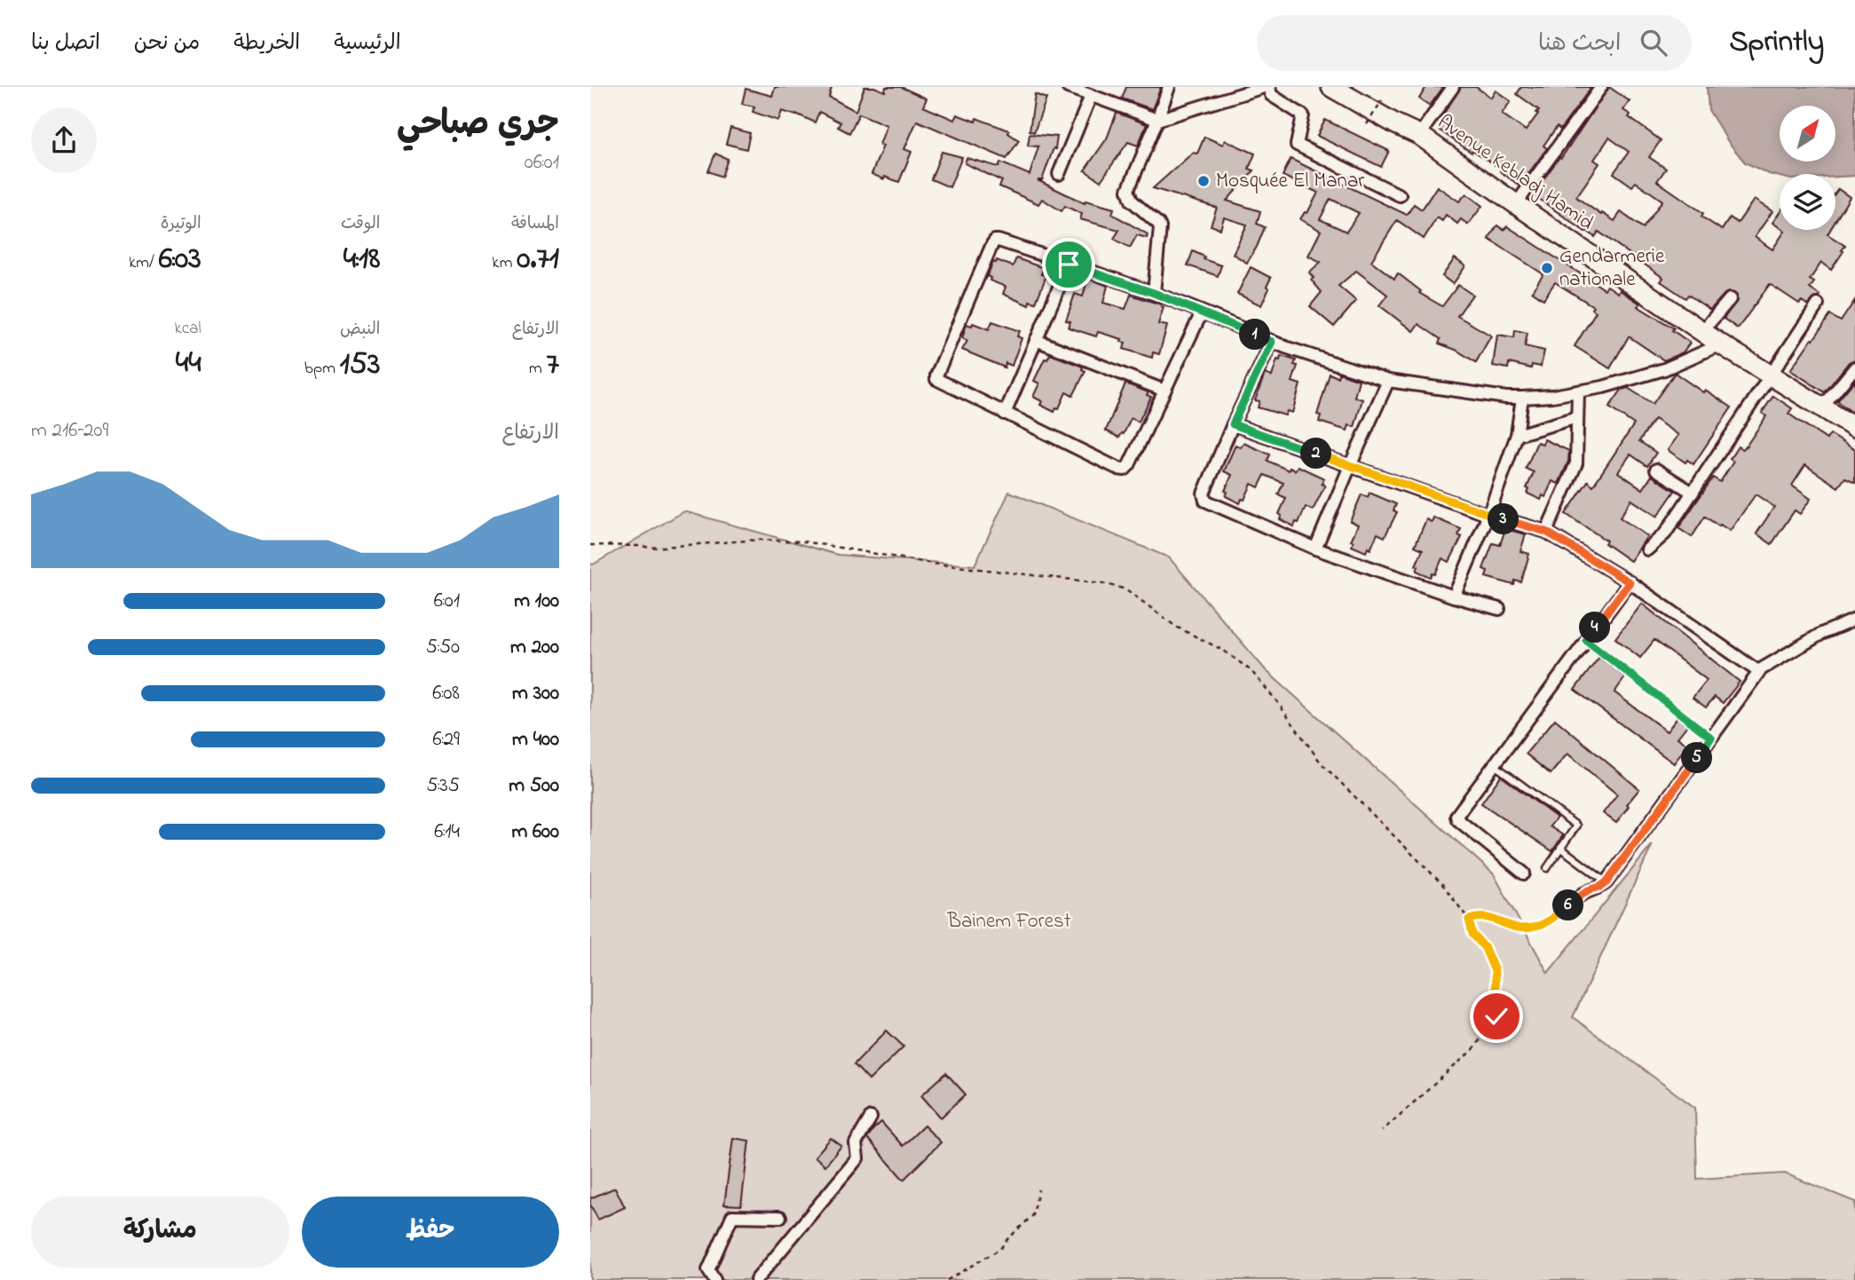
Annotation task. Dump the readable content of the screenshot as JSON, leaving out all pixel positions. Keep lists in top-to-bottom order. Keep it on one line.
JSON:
{"streets":{"main road":["Avenue Kebladj Hamid"]},"parks":["Bainem Forest"],"places":["Mosquée El Manar","Gendarmerie nationale"],"north":"top right","page":{"header":"Sprintly","search":"ابحث هنا","nav":["الرئيسية","الخريطة","من نحن","اتصل بنا"],"heading":["جري صباحي","06:01"],"stats":[["المسافة","0.71 km"],["الوقت","4:18"],["الوتيرة","6:03 /km"],["الارتفاع","7 m"],["النبض","153 bpm"],["kcal","44"]],"pins":["1","2","3","4","5","6"],"chart":["الارتفاع","209–216 m"],"list":[{"name":"100 m","note":"6:01"},{"name":"200 m","note":"5:50"},{"name":"300 m","note":"6:08"},{"name":"400 m","note":"6:29"},{"name":"500 m","note":"5:35"},{"name":"600 m","note":"6:14"}],"buttons":["حفظ","مشاركة"]}}
